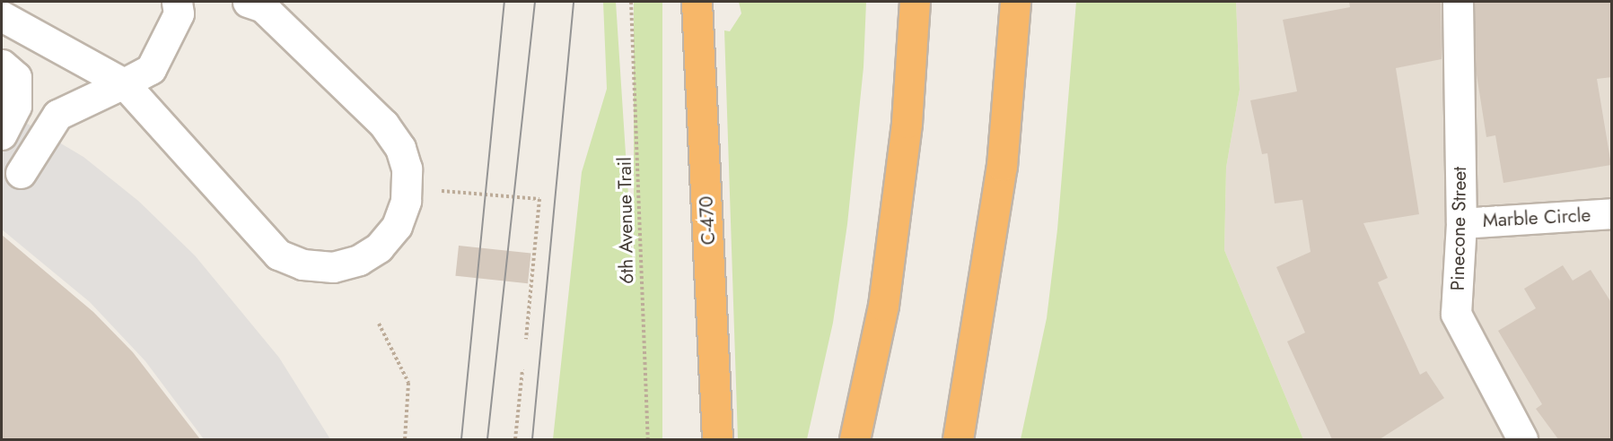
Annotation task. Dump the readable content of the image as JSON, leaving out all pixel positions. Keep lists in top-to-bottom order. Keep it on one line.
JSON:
{"streets":{"highway":["C-470"],"street":["Marble Circle","Pinecone Street"],"path":["6th Avenue Trail"]},"crossings":[["Marble Circle","Pinecone Street"]]}
